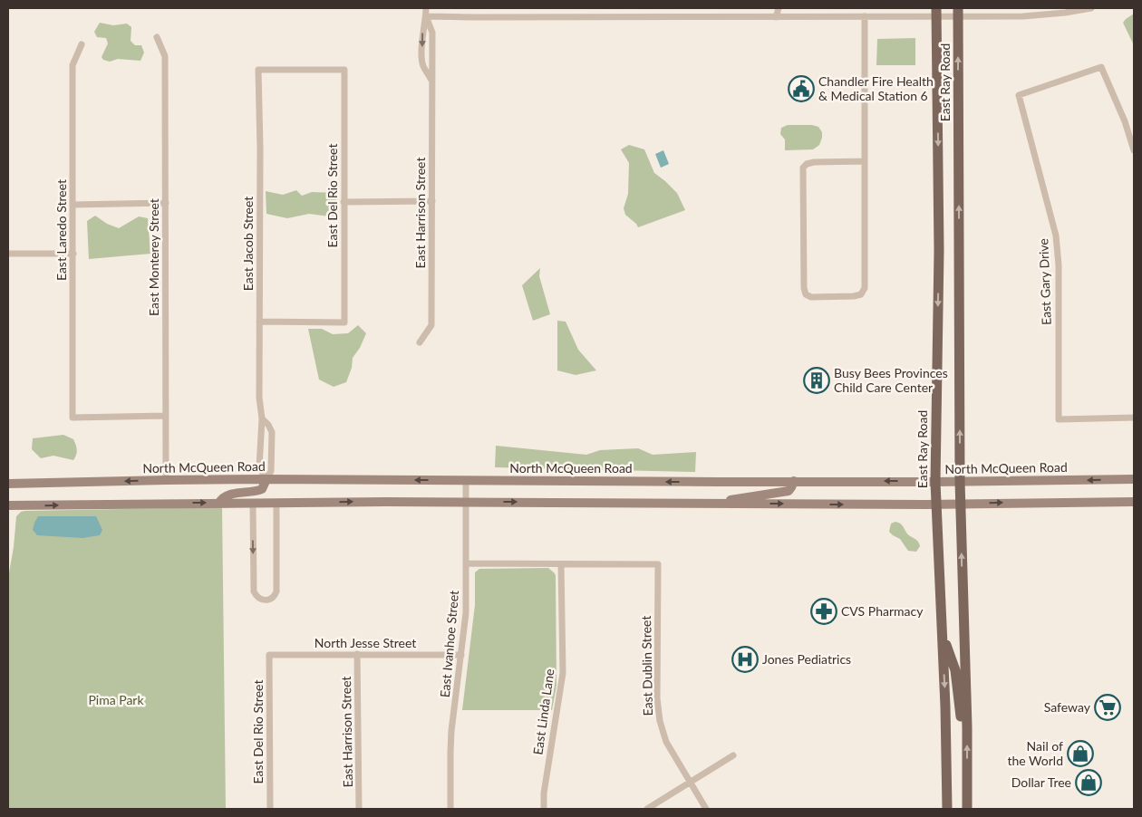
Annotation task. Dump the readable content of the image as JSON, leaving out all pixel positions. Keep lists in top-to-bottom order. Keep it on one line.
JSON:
{"streets":{"main road":["East Ray Road","North McQueen Road"],"street":["East Del Rio Street","East Harrison Street","East Laredo Street","East Jacob Street","East Monterey Street","East Gary Drive","North Jesse Street","East Ivanhoe Street","East Dublin Street","East Linda Lane"]},"crossings":[["East Ray Road","North McQueen Road"],["East Del Rio Street","East Jacob Street"],["East Del Rio Street","North Jesse Street"],["East Harrison Street","North Jesse Street"],["East Laredo Street","East Monterey Street"],["East Jacob Street","North McQueen Road"],["East Monterey Street","North McQueen Road"],["North McQueen Road","East Ivanhoe Street"],["North Jesse Street","East Ivanhoe Street"],["East Dublin Street","East Linda Lane"]],"parks":["Pima Park"],"places":{"public building":["Chandler Fire Health & Medical Station 6"],"building":["Busy Bees Provinces Child Care Center"],"pharmacy":["CVS Pharmacy"],"hospital":["Jones Pediatrics"],"supermarket":["Safeway"],"shop":["Nail of the World","Dollar Tree"]}}
